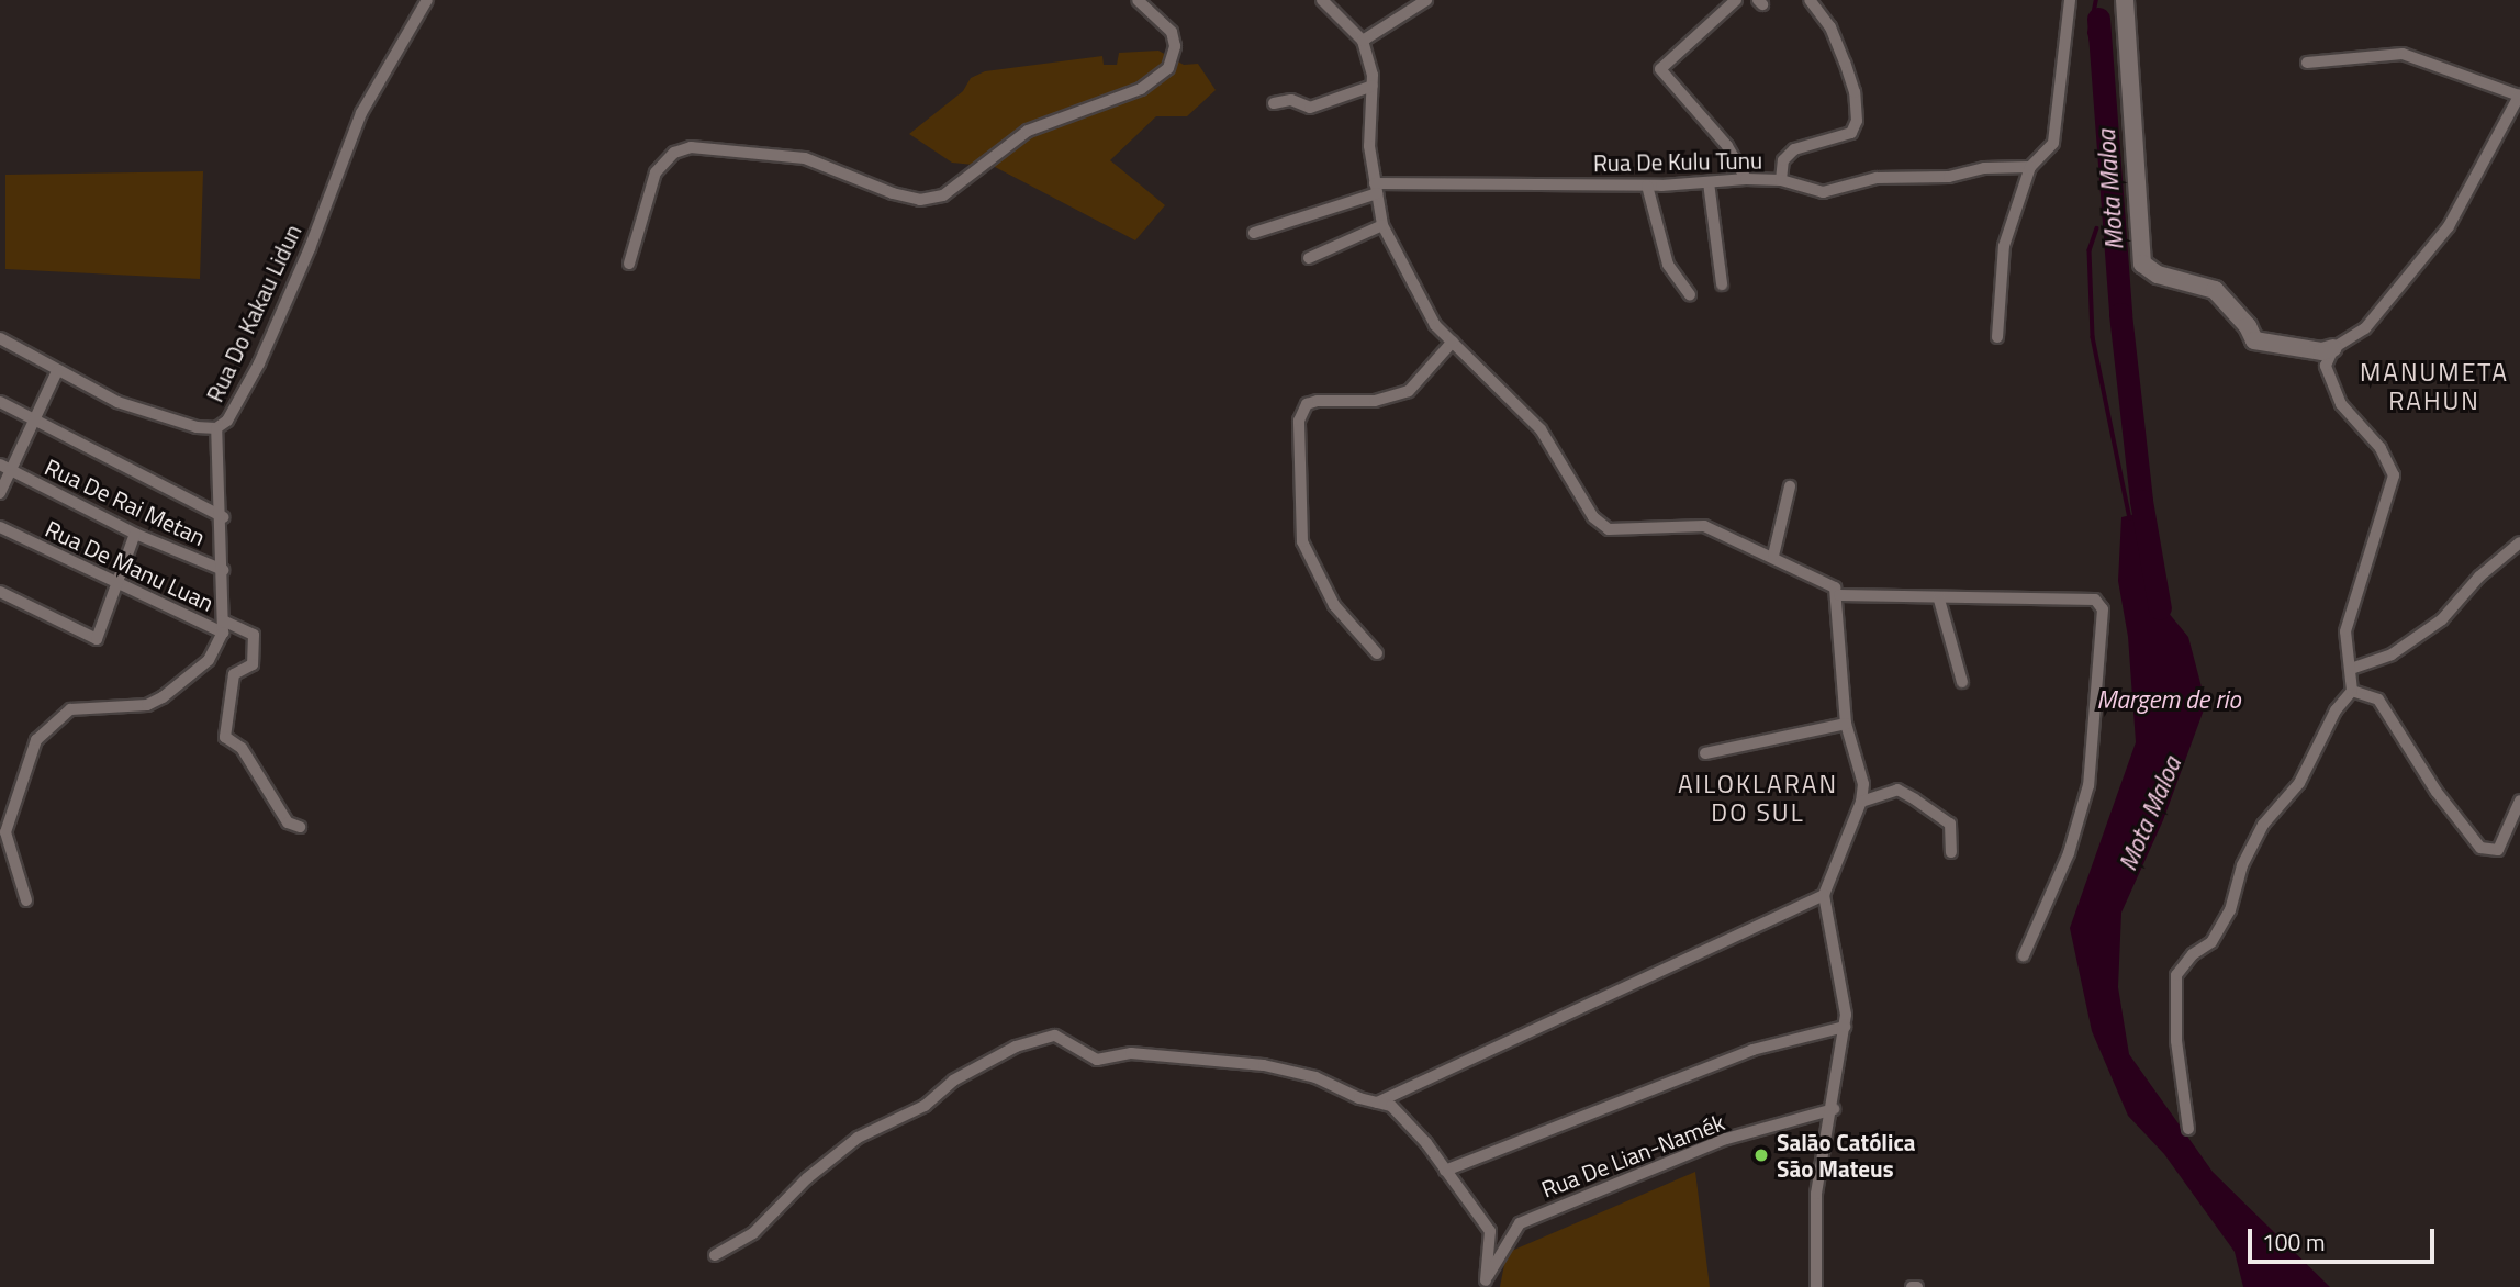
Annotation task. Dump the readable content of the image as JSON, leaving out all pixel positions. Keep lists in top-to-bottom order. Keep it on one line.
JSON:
{"streets":{"street":["Rua De Kulu Tunu","Rua Do Kakau Lidun","Rua De Rai Metan","Rua De Manu Luan","Rua De Lian-Namék"]},"crossings":[["Rua Do Kakau Lidun","Rua De Manu Luan"],["Rua De Rai Metan","Rua De Manu Luan"]],"districts":["MANUMETA RAHUN","AILOKLARAN DO SUL"],"water":["Mota Maloa","Margem de rio"],"places":["Salão Católica São Mateus"],"scale_bar":"100 m"}
